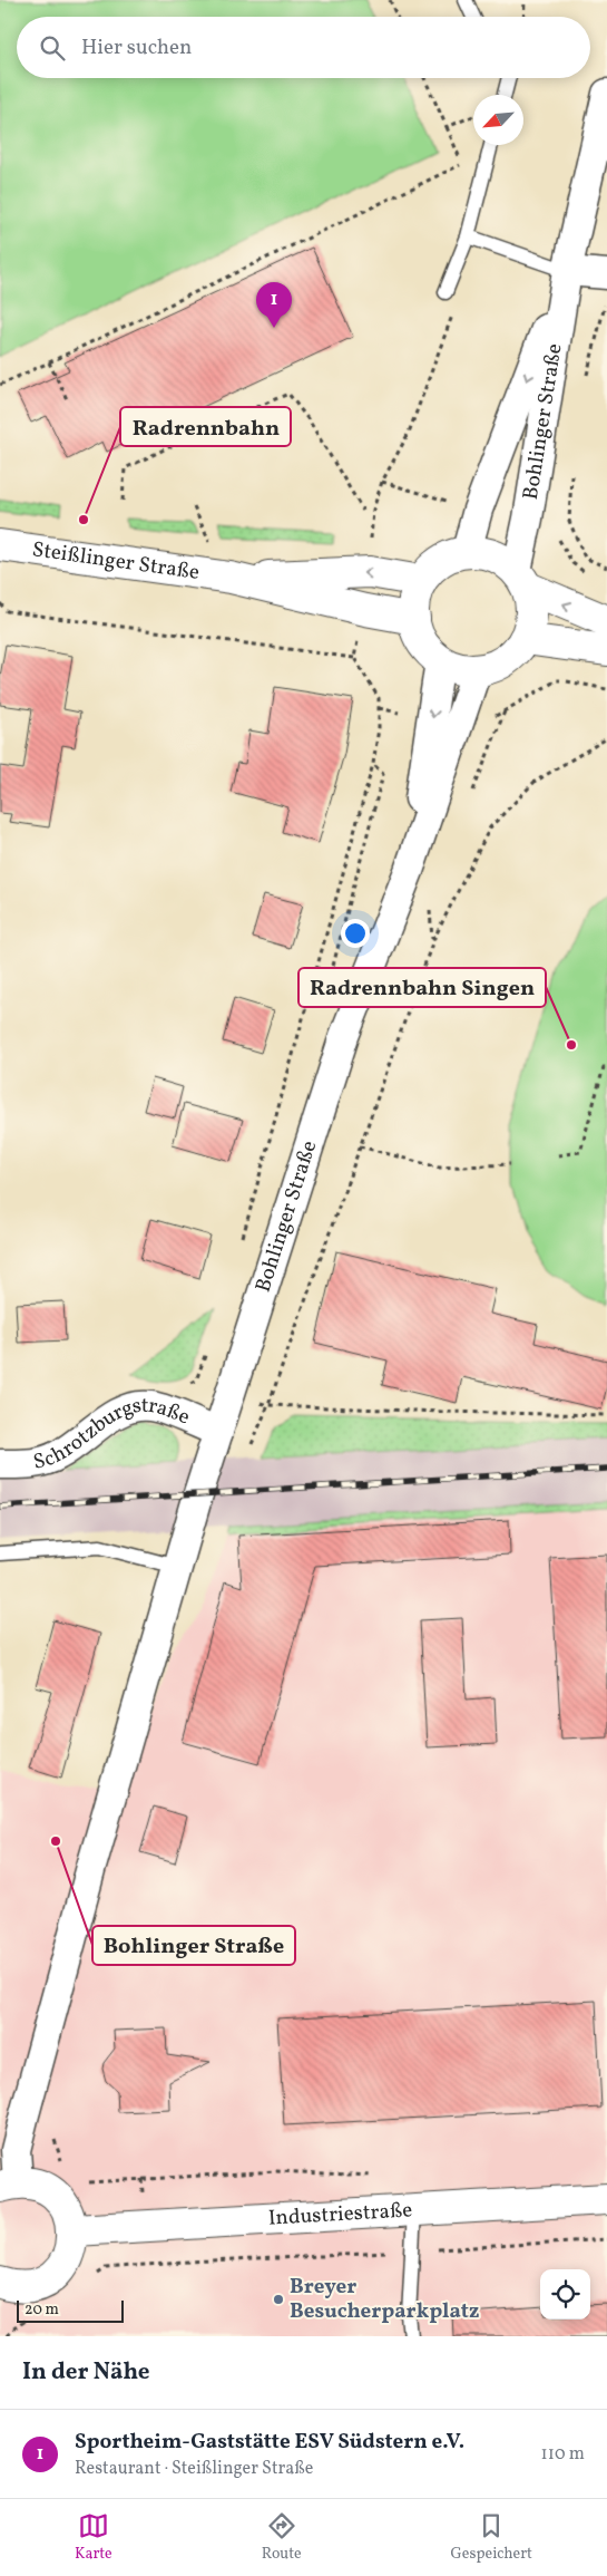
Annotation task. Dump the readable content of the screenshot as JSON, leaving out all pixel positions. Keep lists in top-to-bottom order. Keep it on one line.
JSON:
{"streets":{"street":["Bohlinger Straße","Steißlinger Straße","Schrotzburgstraße","Industriestraße"]},"crossings":[["Bohlinger Straße","Steißlinger Straße"],["Bohlinger Straße","Schrotzburgstraße"]],"places":["Radrennbahn","Radrennbahn Singen","Bohlinger Straße","Breyer Besucherparkplatz"],"scale_bar":"20 m","north":"bottom left","page":{"search":"Hier suchen","pins":"1","scale":"20 m","heading":"In der Nähe","list":[{"mark":"1","name":"Sportheim-Gaststätte ESV Südstern e.V.","note":"Restaurant · Steißlinger Straße","value":"110 m"}],"nav":["Karte","Route","Gespeichert"]}}
